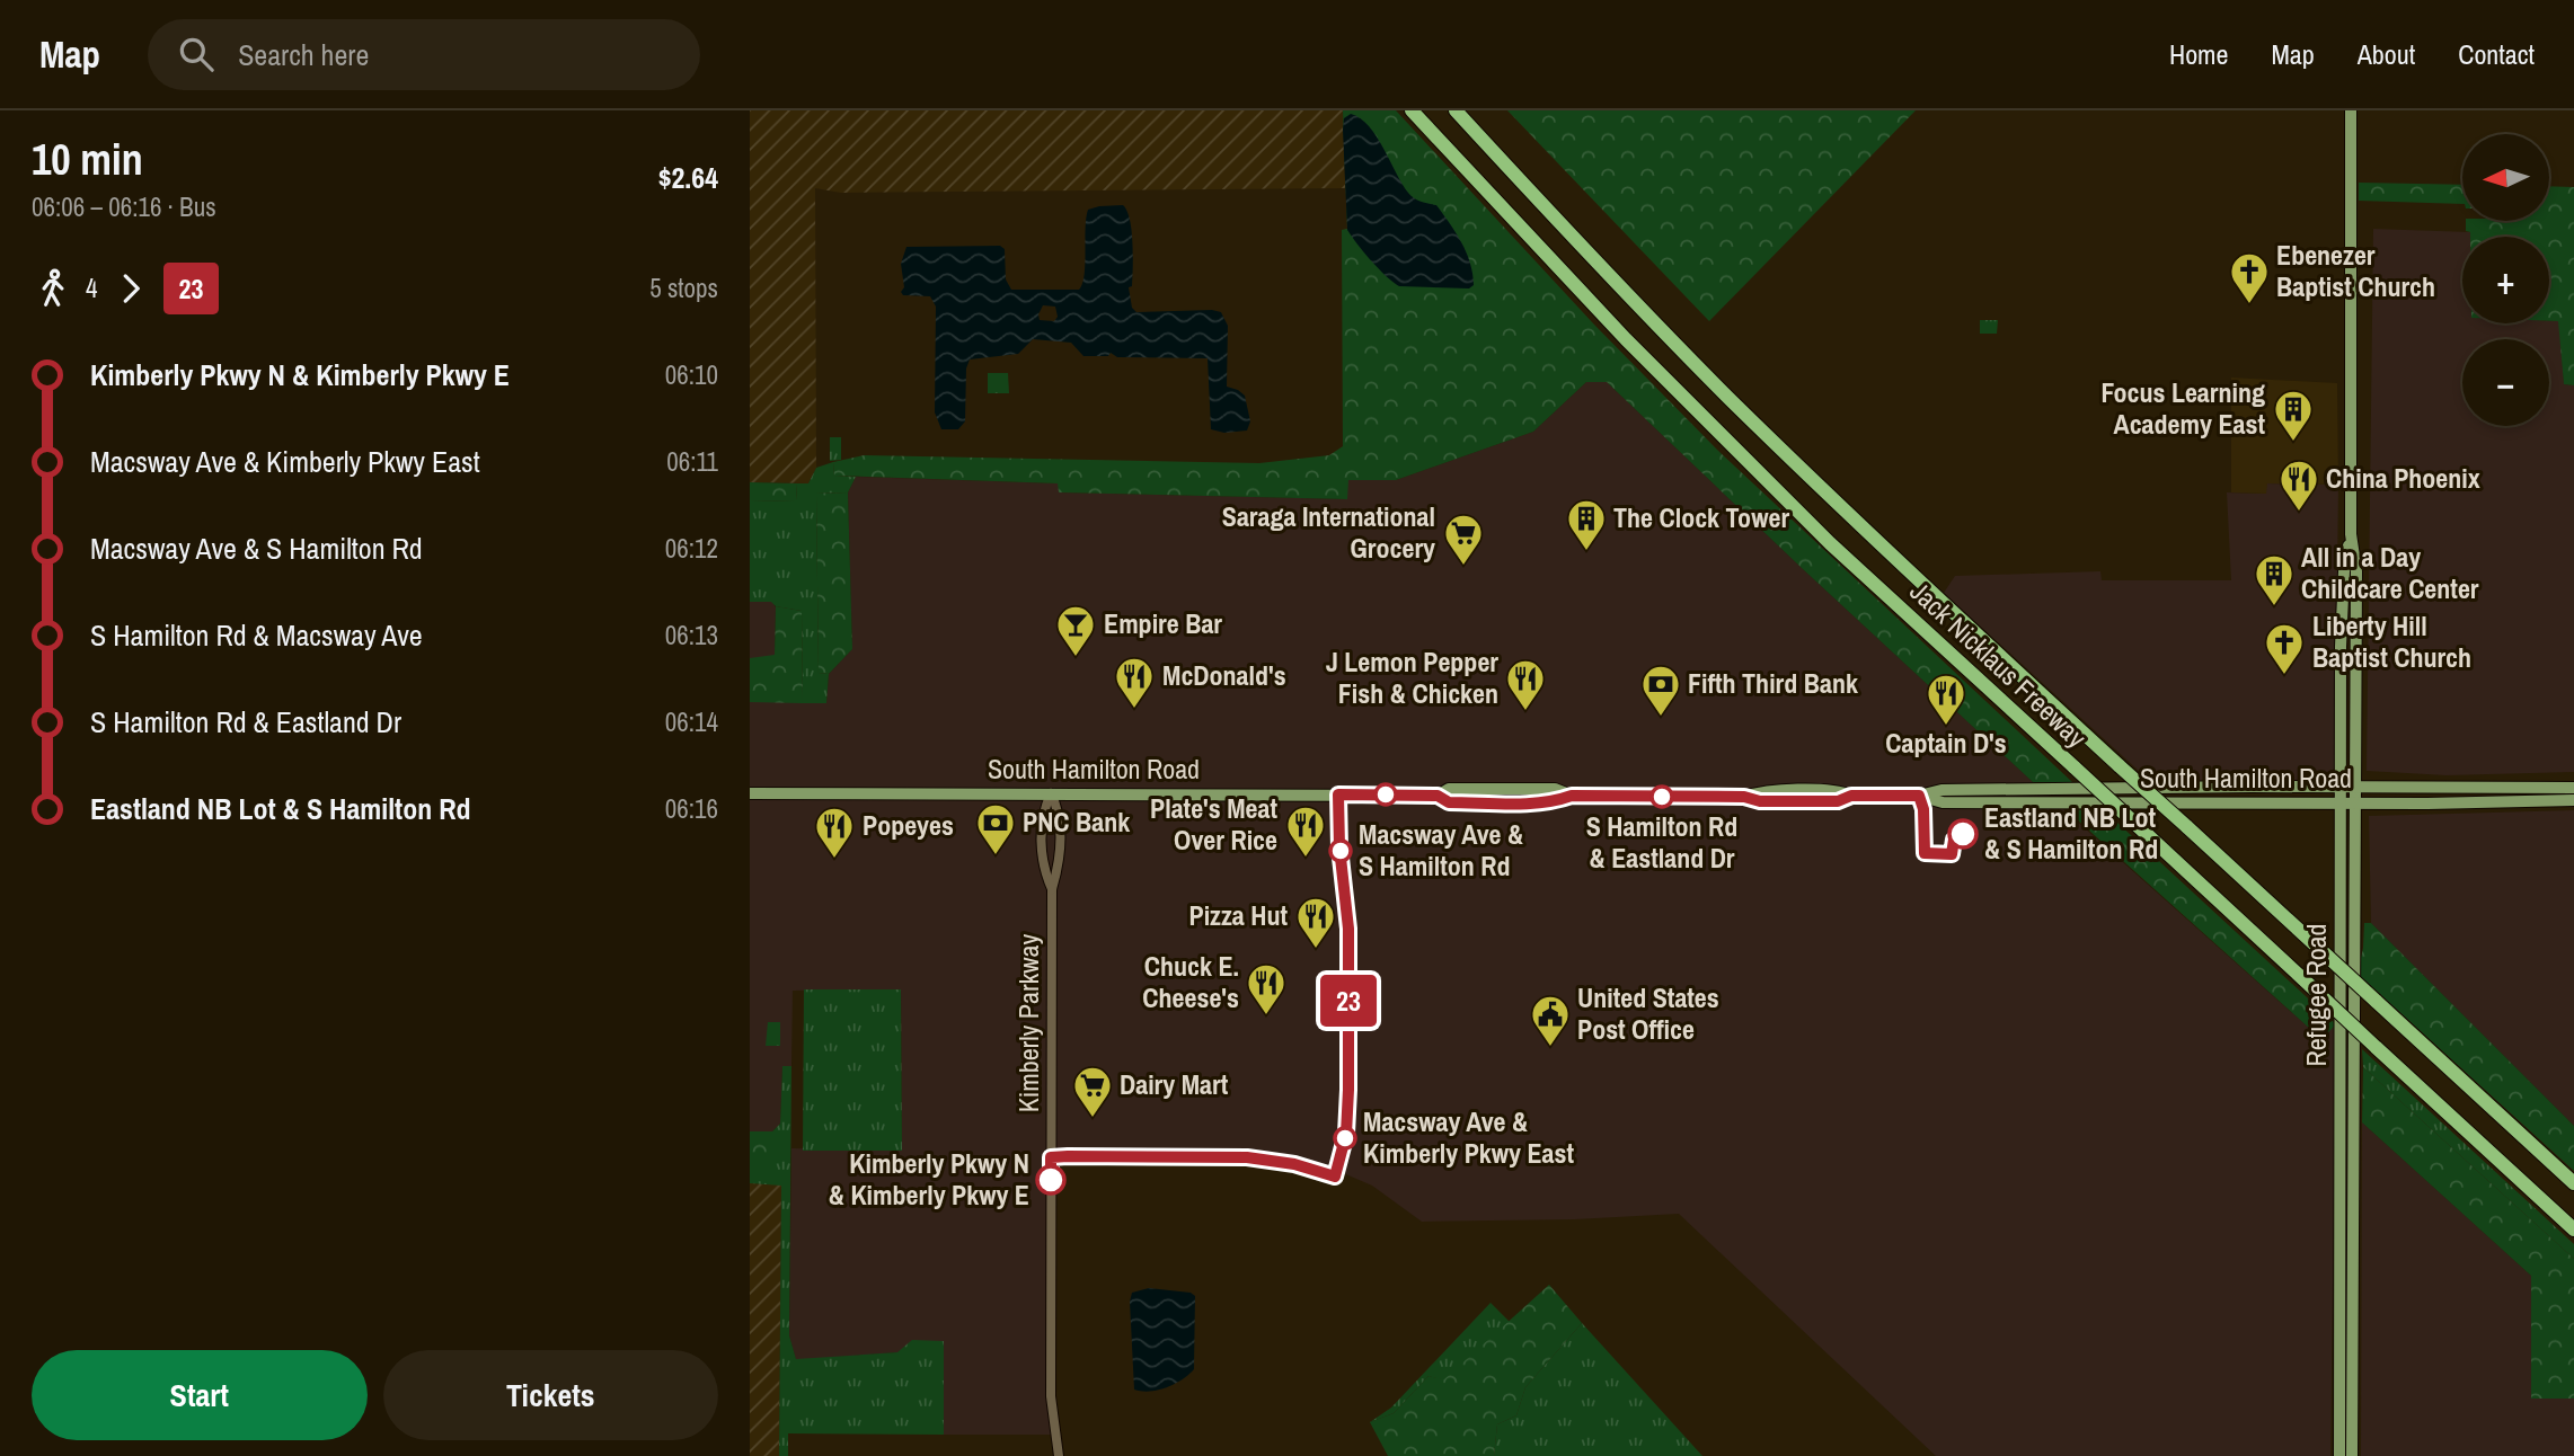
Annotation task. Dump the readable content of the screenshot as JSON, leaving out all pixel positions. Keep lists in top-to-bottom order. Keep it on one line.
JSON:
{"streets":{"highway":["Jack Nicklaus Freeway"],"main road":["South Hamilton Road","Refugee Road"],"street":["Kimberly Parkway"]},"crossings":[["South Hamilton Road","Refugee Road"],["South Hamilton Road","Kimberly Parkway"]],"places":{"church":["Ebenezer Baptist Church","Liberty Hill Baptist Church"],"building":["Focus Learning Academy East","The Clock Tower","All in a Day Childcare Center"],"restaurant":["China Phoenix","McDonald's","J Lemon Pepper Fish & Chicken","Captain D's","Plate's Meat Over Rice","Popeyes","Pizza Hut","Chuck E. Cheese's"],"supermarket":["Saraga International Grocery","Dairy Mart"],"bar":["Empire Bar"],"bank":["Fifth Third Bank","PNC Bank"],"other":["S Hamilton Rd & Eastland Dr","Eastland NB Lot & S Hamilton Rd","Macsway Ave & S Hamilton Rd","Macsway Ave & Kimberly Pkwy East","Kimberly Pkwy N & Kimberly Pkwy E"],"public building":["United States Post Office"]},"lines":["bus line 23"],"north":"left","page":{"header":"Map","search":"Search here","nav":["Home","Map","About","Contact"],"heading":["10 min","06:06 – 06:16 · Bus","$2.64"],"on_map":"23","map_buttons":["+","−"],"legs":["4","23","5 stops"],"list":[{"name":"Kimberly Pkwy N & Kimberly Pkwy E","value":"06:10"},{"name":"Macsway Ave & Kimberly Pkwy East","value":"06:11"},{"name":"Macsway Ave & S Hamilton Rd","value":"06:12"},{"name":"S Hamilton Rd & Macsway Ave","value":"06:13"},{"name":"S Hamilton Rd & Eastland Dr","value":"06:14"},{"name":"Eastland NB Lot & S Hamilton Rd","value":"06:16"}],"buttons":["Start","Tickets"]}}
